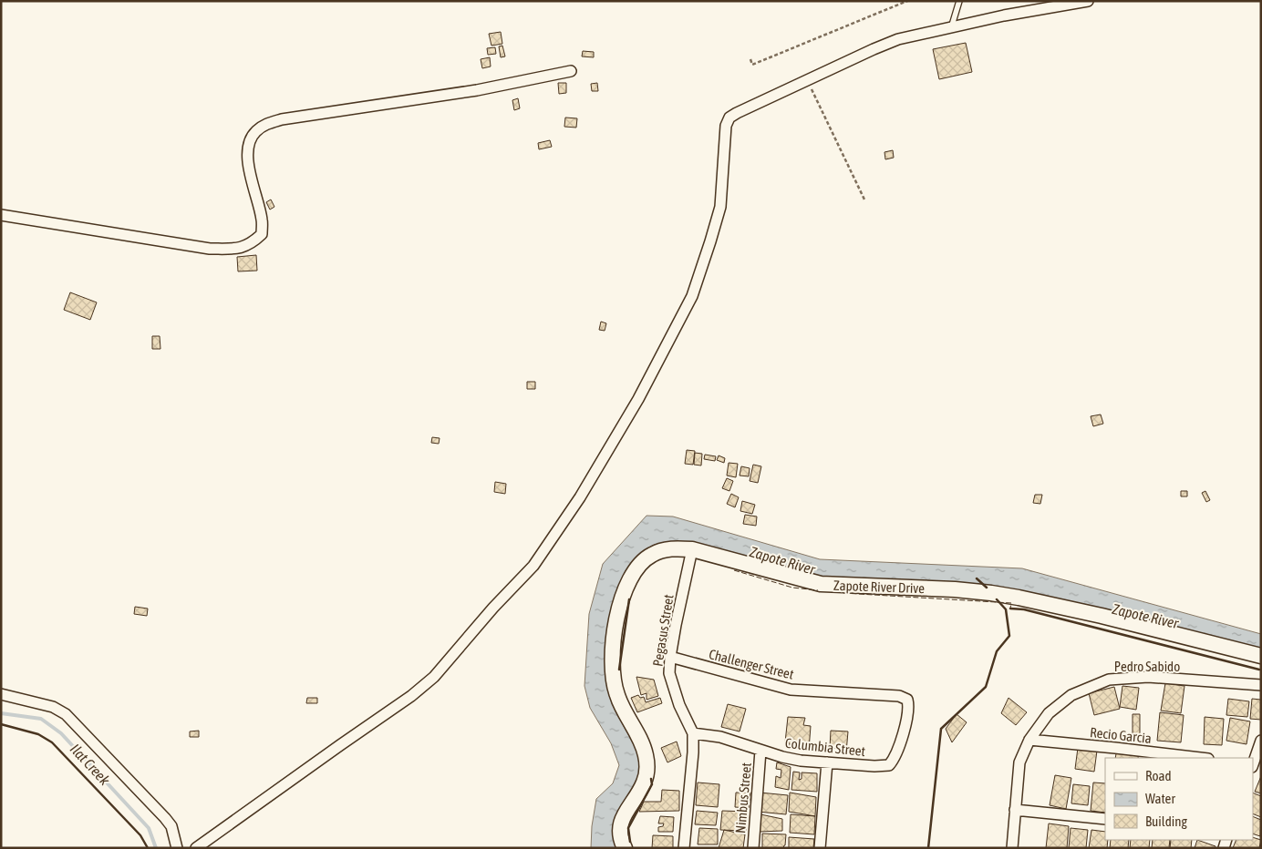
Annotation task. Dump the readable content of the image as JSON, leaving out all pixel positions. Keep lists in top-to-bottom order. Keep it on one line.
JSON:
{"streets":{"main road":["Zapote River Drive"],"street":["Pegasus Street","Challenger Street","Pedro Sabido","Recio Garcia","Columbia Street","Nimbus Street"]},"crossings":[["Zapote River Drive","Pegasus Street"],["Pegasus Street","Challenger Street"],["Pegasus Street","Columbia Street"],["Challenger Street","Columbia Street"],["Pedro Sabido","Recio Garcia"],["Columbia Street","Nimbus Street"]],"water":["Zapote River","Ilat Creek"],"legend":["Road","Water","Building"]}
